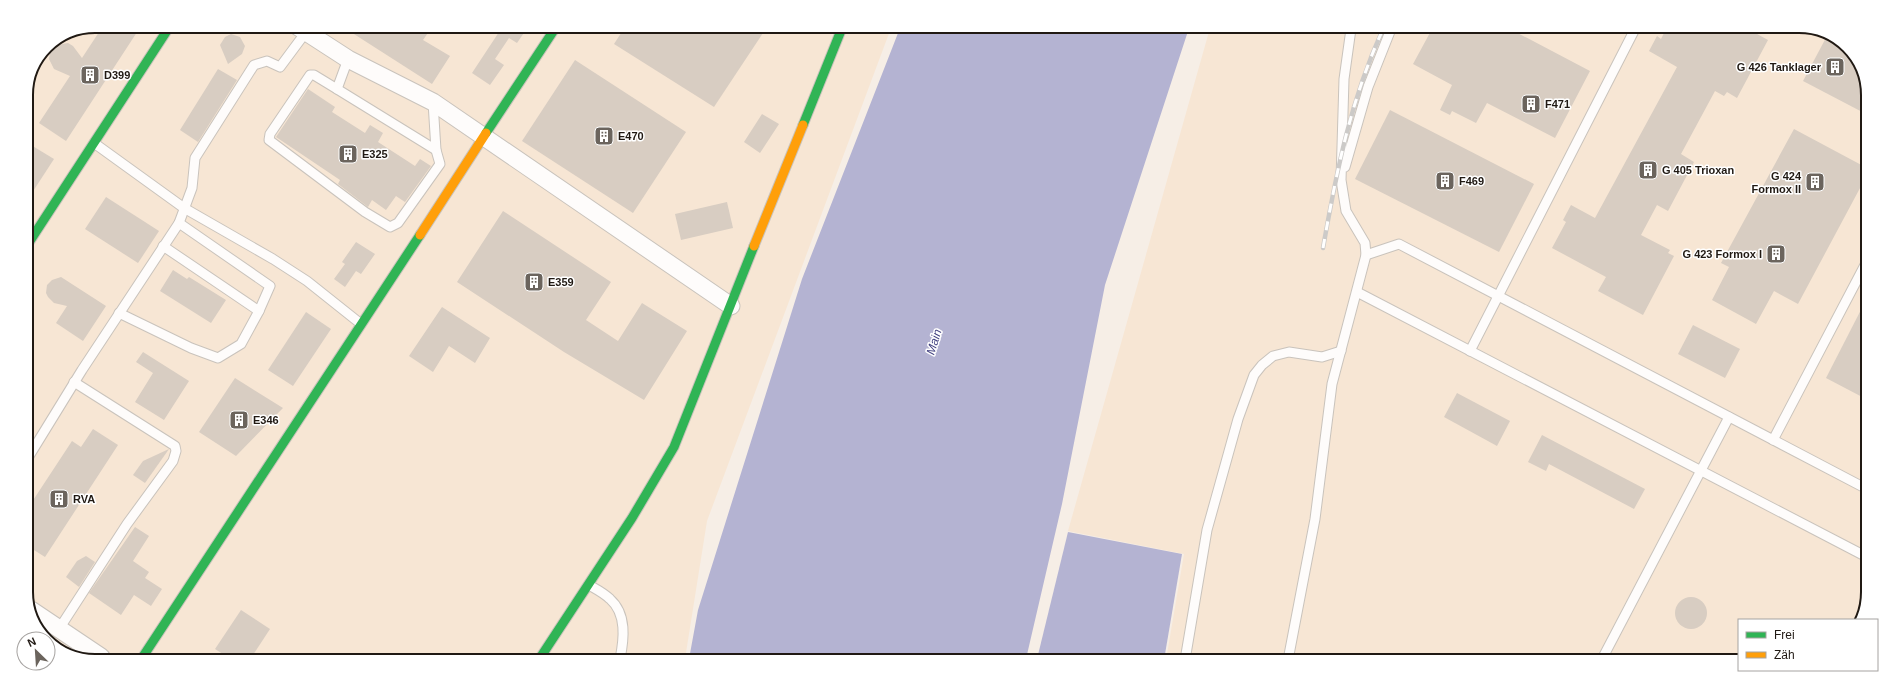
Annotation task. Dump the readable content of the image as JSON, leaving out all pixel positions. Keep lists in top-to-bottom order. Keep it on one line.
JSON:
{"water":["Main"],"places":{"building":["G 426 Tanklager","D399","F471","E470","E325","G 405 Trioxan","F469","G 424 Formox II","G 423 Formox I","E359","E346","RVA"]},"legend":["Frei","Zäh"],"north":"top left"}
